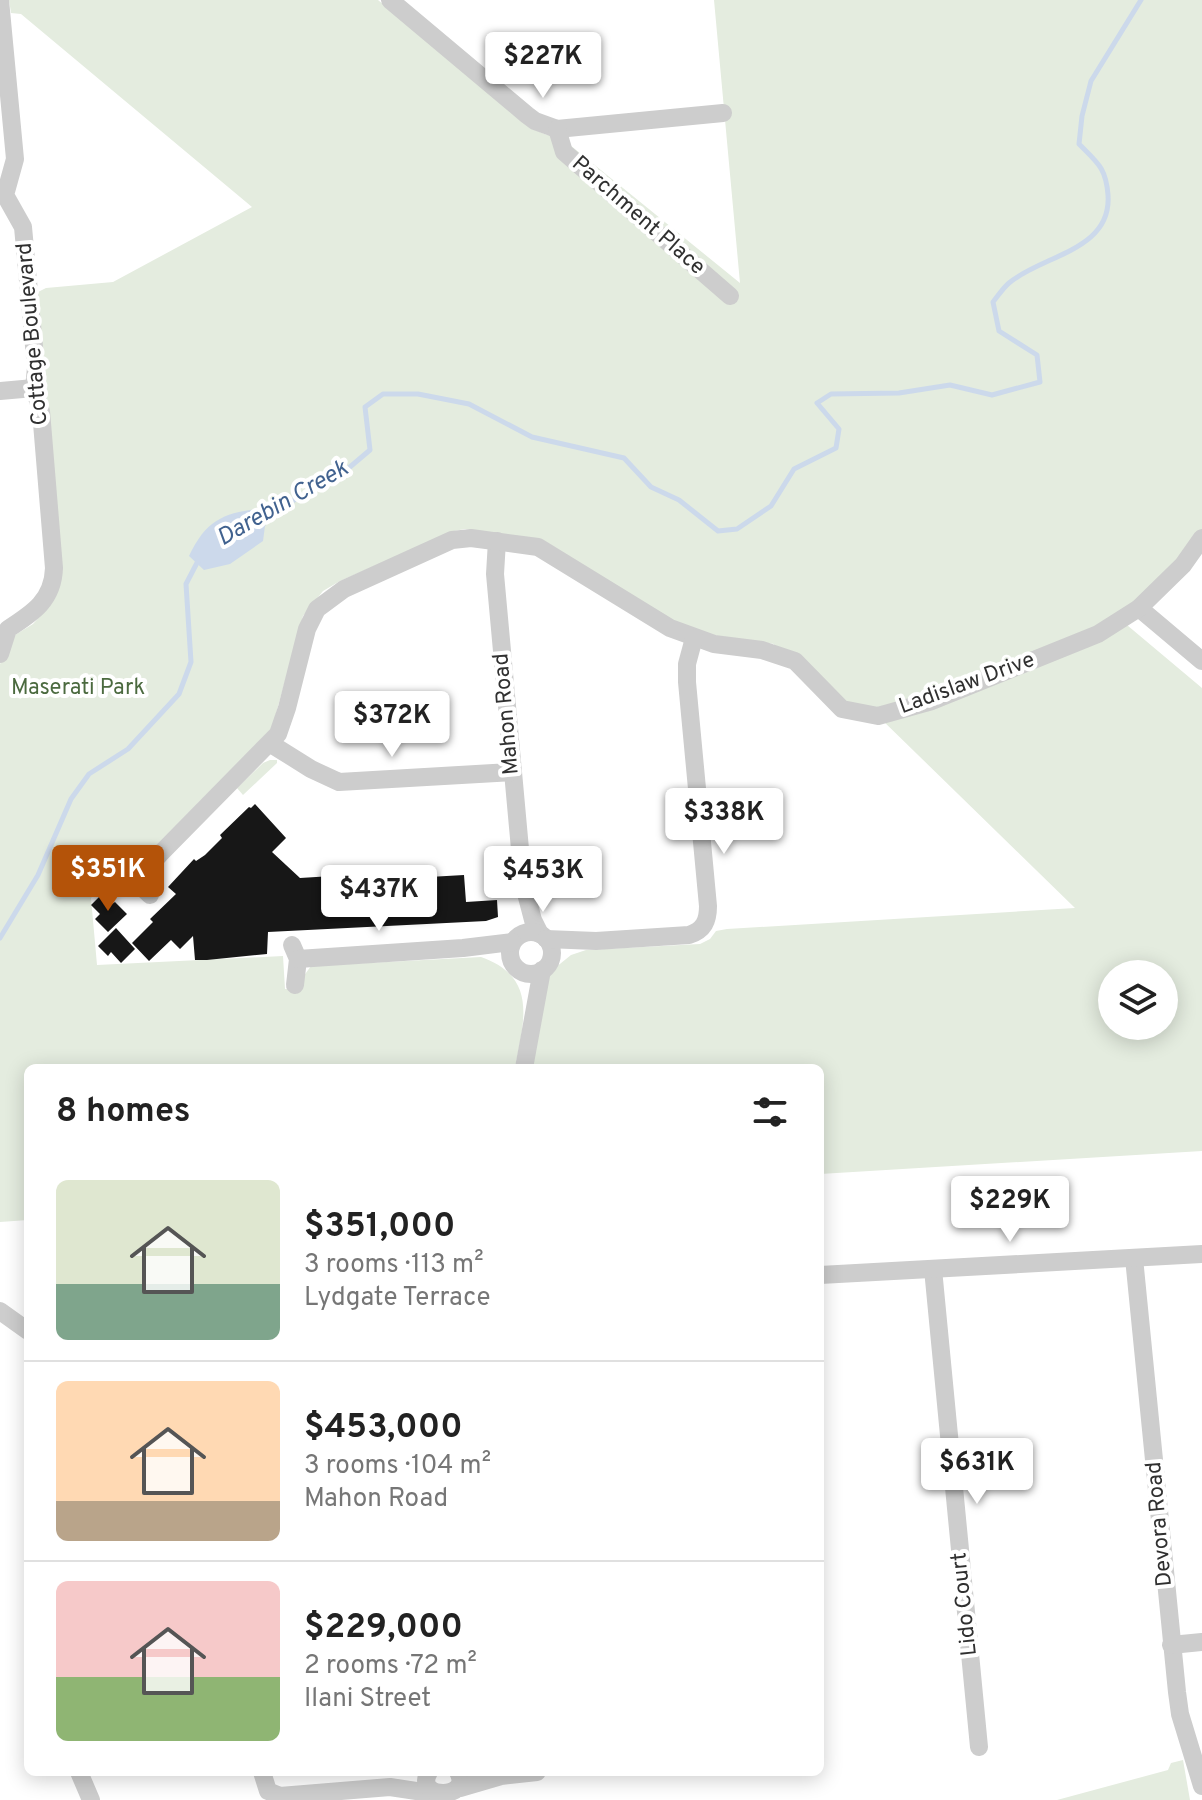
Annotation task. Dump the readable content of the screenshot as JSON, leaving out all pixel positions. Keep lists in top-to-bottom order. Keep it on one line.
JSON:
{"streets":{"street":["Parchment Place","Cottage Boulevard","Ladislaw Drive","Mahon Road","Devora Road","Lido Court"]},"crossings":[["Ladislaw Drive","Mahon Road"]],"water":["Darebin Creek"],"parks":["Maserati Park"],"page":{"price":["$227K","$372K","$338K","$351K","$453K","$437K","$229K","$631K"],"heading":"8 homes","list":[{"name":"$351,000","note":"3 rooms · 113 m² · Lydgate Terrace"},{"name":"$453,000","note":"3 rooms · 104 m² · Mahon Road"},{"name":"$229,000","note":"2 rooms · 72 m² · Ilani Street"}]}}
